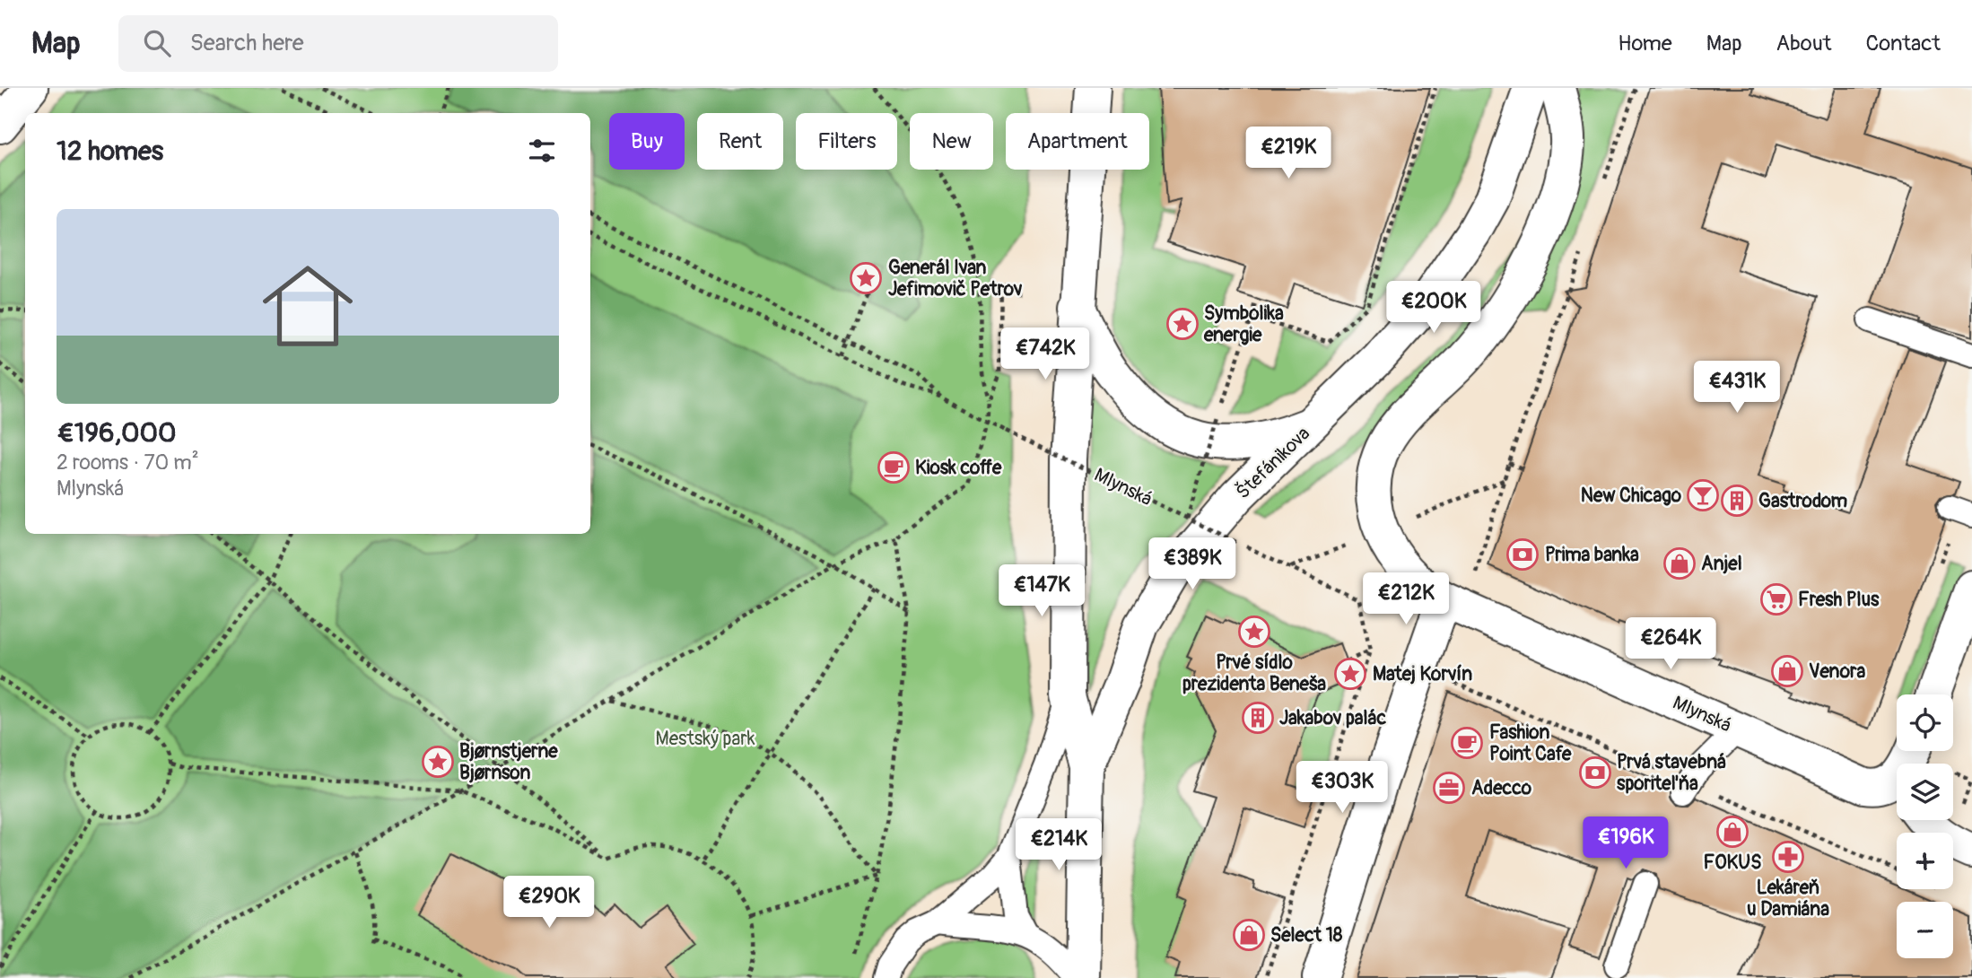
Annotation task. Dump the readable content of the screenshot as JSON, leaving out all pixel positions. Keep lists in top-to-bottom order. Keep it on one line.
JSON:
{"streets":{"street":["Štefánikova","Mlynská"]},"parks":["Mestský park"],"places":{"place":["Generál Ivan Jefimovič Petrov","Symbolika energie","Prvé sídlo prezidenta Beneša","Matej Korvín","Bjørnstjerne Bjørnson"],"cafe":["Kiosk coffe","Fashion Point Cafe"],"bar":["New Chicago"],"building":["Gastrodom","Jakabov palác"],"bank":["Prima banka","Prvá stavebná sporiteľňa"],"shop":["Anjel","Venora","FOKUS","Select 18"],"supermarket":["Fresh Plus"],"office":["Adecco"],"pharmacy":["Lekáreň u Damiána"]},"page":{"header":"Map","search":"Search here","nav":["Home","Map","About","Contact"],"chip":["Buy","Rent","Filters","New","Apartment"],"heading":"12 homes","price":["€219K","€200K","€742K","€431K","€389K","€147K","€212K","€264K","€303K","€196K","€214K","€290K"],"list":[{"name":"€196,000","note":"2 rooms · 70 m² · Mlynská"}],"map_buttons":["+","−"]}}
